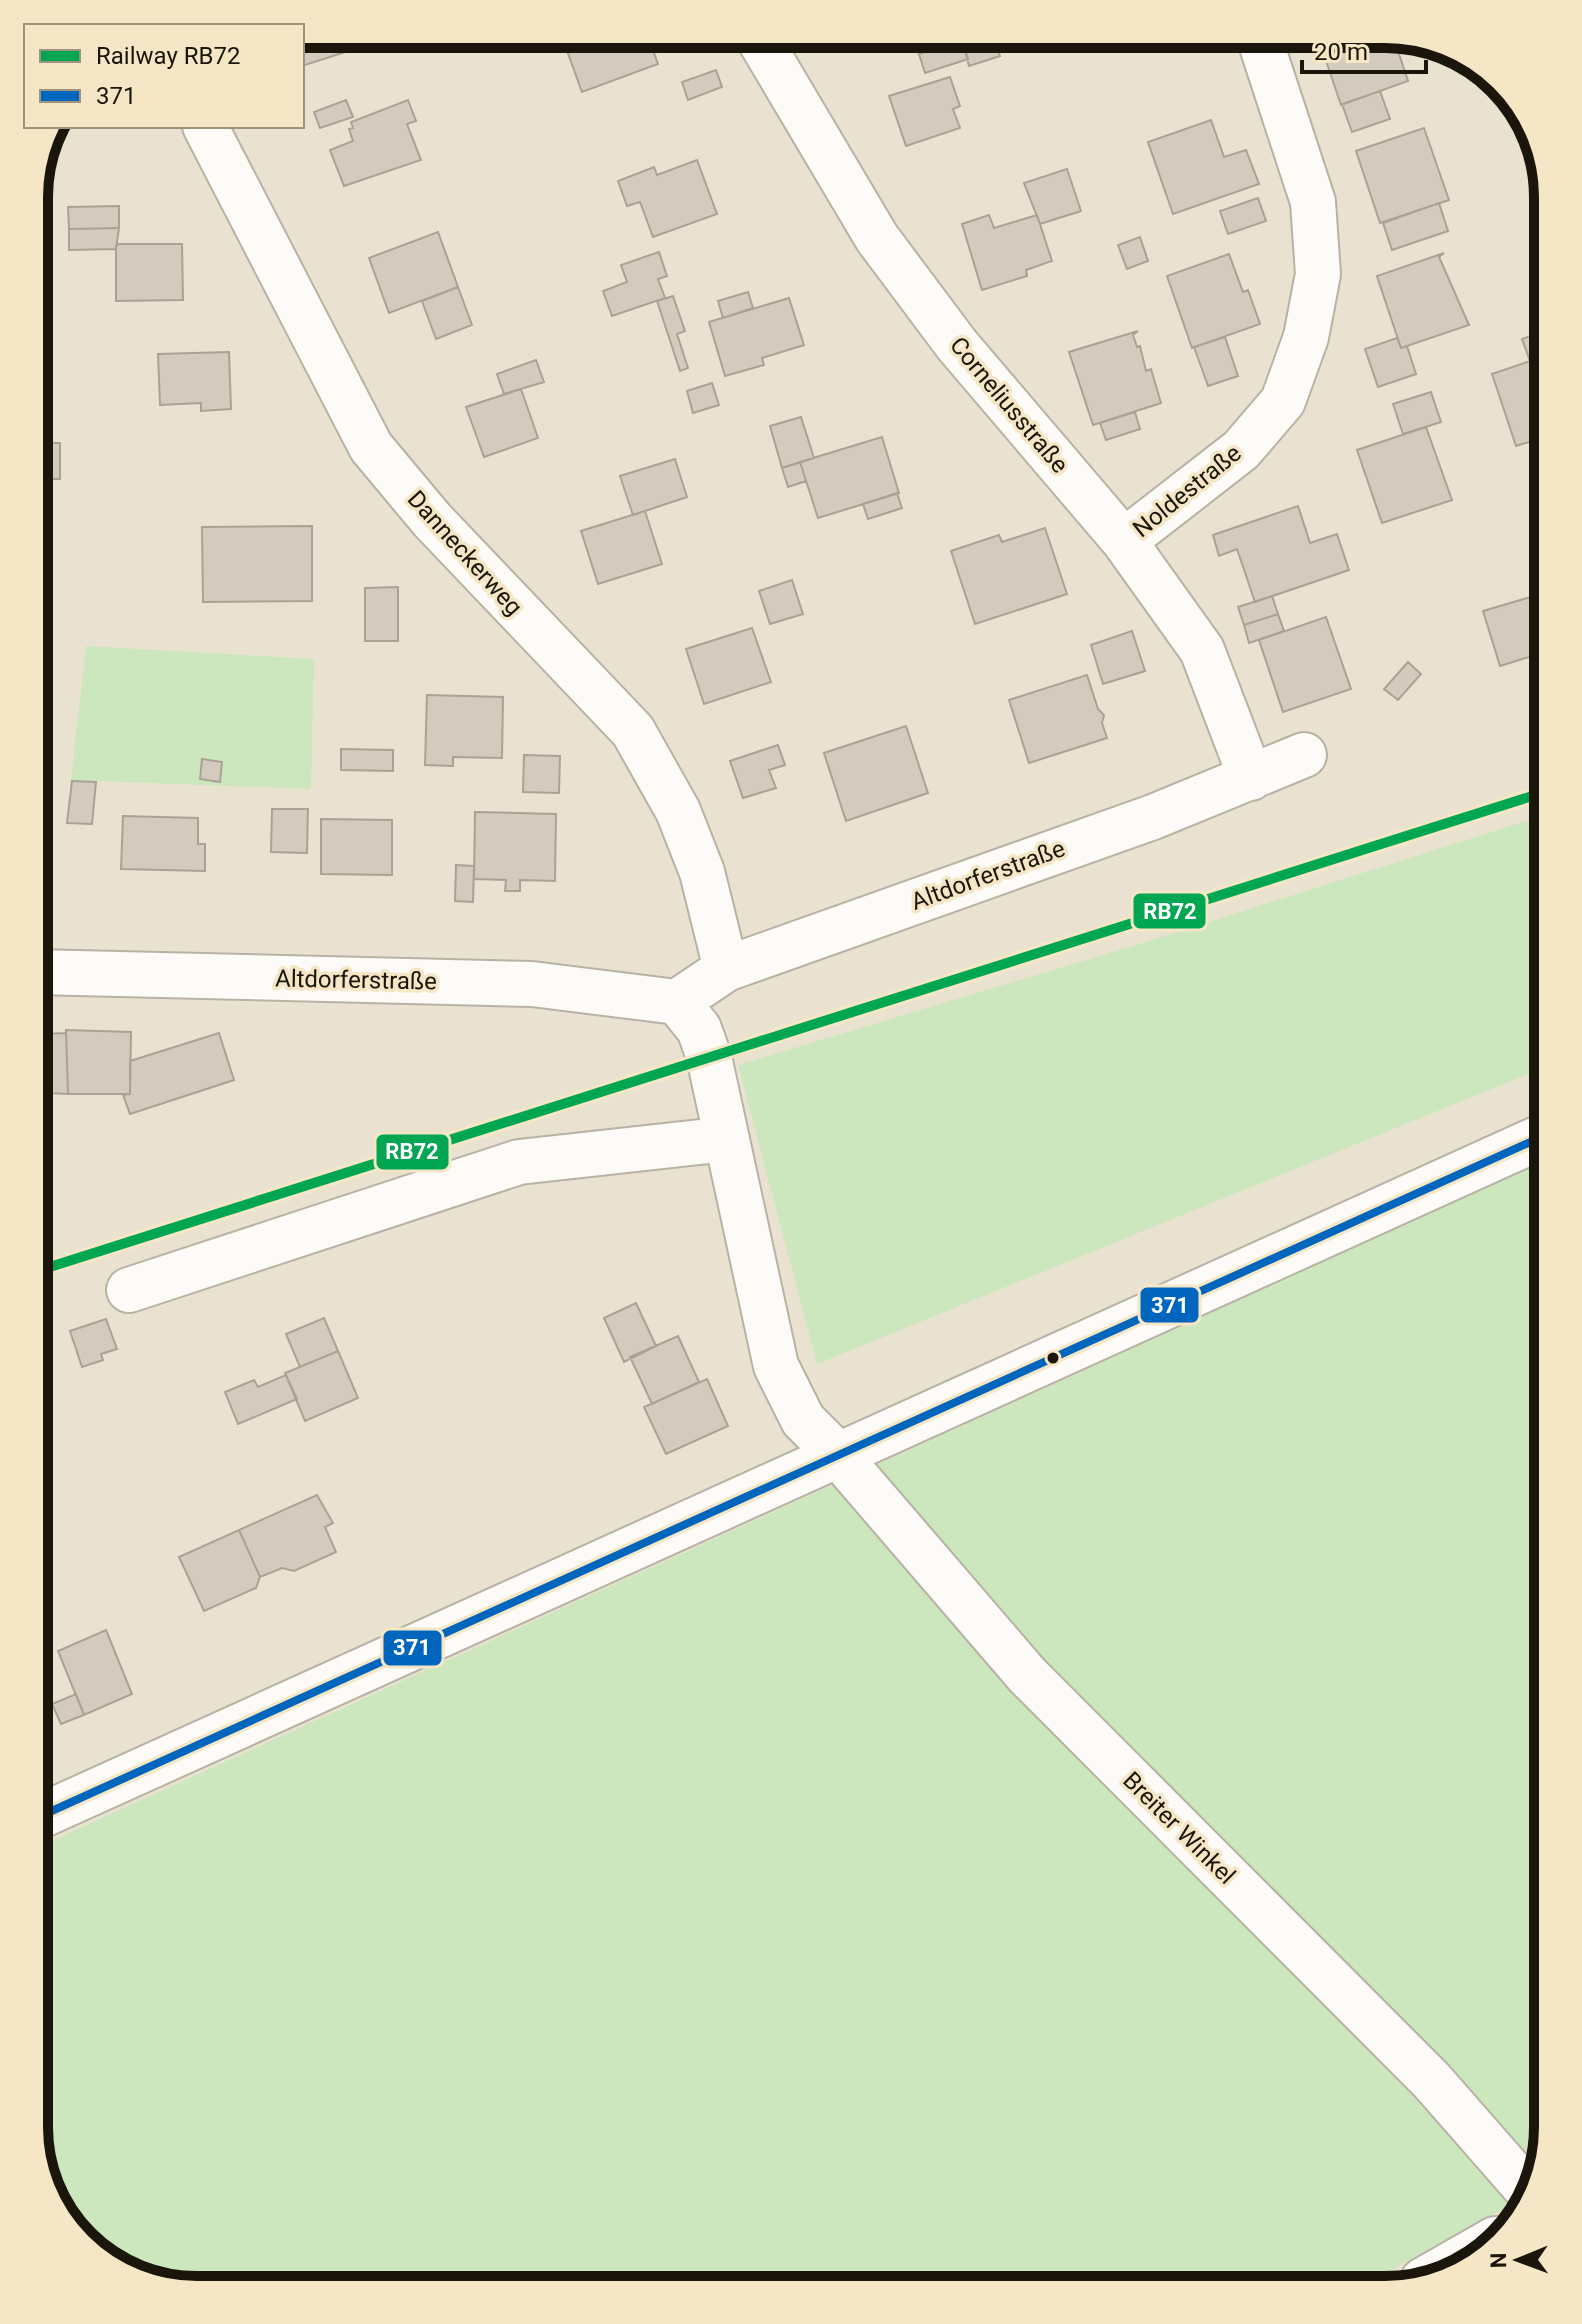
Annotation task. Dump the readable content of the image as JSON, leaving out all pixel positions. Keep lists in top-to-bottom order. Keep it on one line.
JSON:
{"streets":{"street":["Corneliusstraße","Noldestraße","Danneckerweg","Altdorferstraße","Breiter Winkel"]},"crossings":[["Corneliusstraße","Noldestraße"],["Corneliusstraße","Altdorferstraße"],["Danneckerweg","Altdorferstraße"]],"lines":["rail line RB72","transit line 371"],"legend":["Railway RB72","371"],"scale_bar":"20 m","north":"left"}
